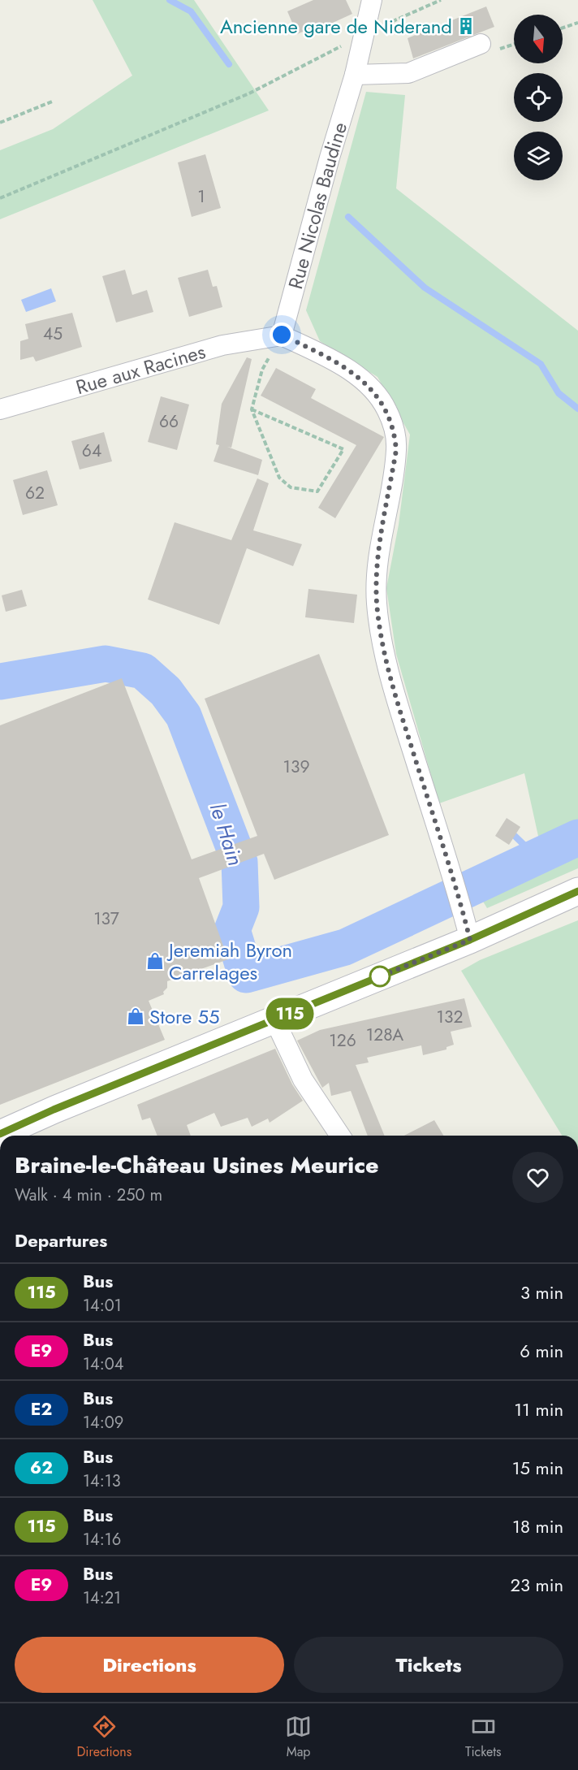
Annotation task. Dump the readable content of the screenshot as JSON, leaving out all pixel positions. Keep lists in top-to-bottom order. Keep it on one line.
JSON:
{"streets":{"street":["Rue Nicolas Baudine","Rue aux Racines"]},"crossings":[["Rue Nicolas Baudine","Rue aux Racines"]],"water":["le Hain"],"places":{"building":["Ancienne gare de Niderand"],"shop":["Jeremiah Byron Carrelages","Store 55"]},"lines":["bus line 115"],"house_numbers":["1","45","66","64","62","139","137","132","128A","126"],"north":"bottom","page":{"on_map":"115","heading":[["Braine-le-Château Usines Meurice","Walk · 4 min · 250 m"],"Departures"],"list":[{"mark":"115","name":"Bus","note":"14:01","value":"3 min"},{"mark":"E9","name":"Bus","note":"14:04","value":"6 min"},{"mark":"E2","name":"Bus","note":"14:09","value":"11 min"},{"mark":"62","name":"Bus","note":"14:13","value":"15 min"},{"mark":"115","name":"Bus","note":"14:16","value":"18 min"},{"mark":"E9","name":"Bus","note":"14:21","value":"23 min"}],"buttons":["Directions","Tickets"],"tabs":["Directions","Map","Tickets"]}}
